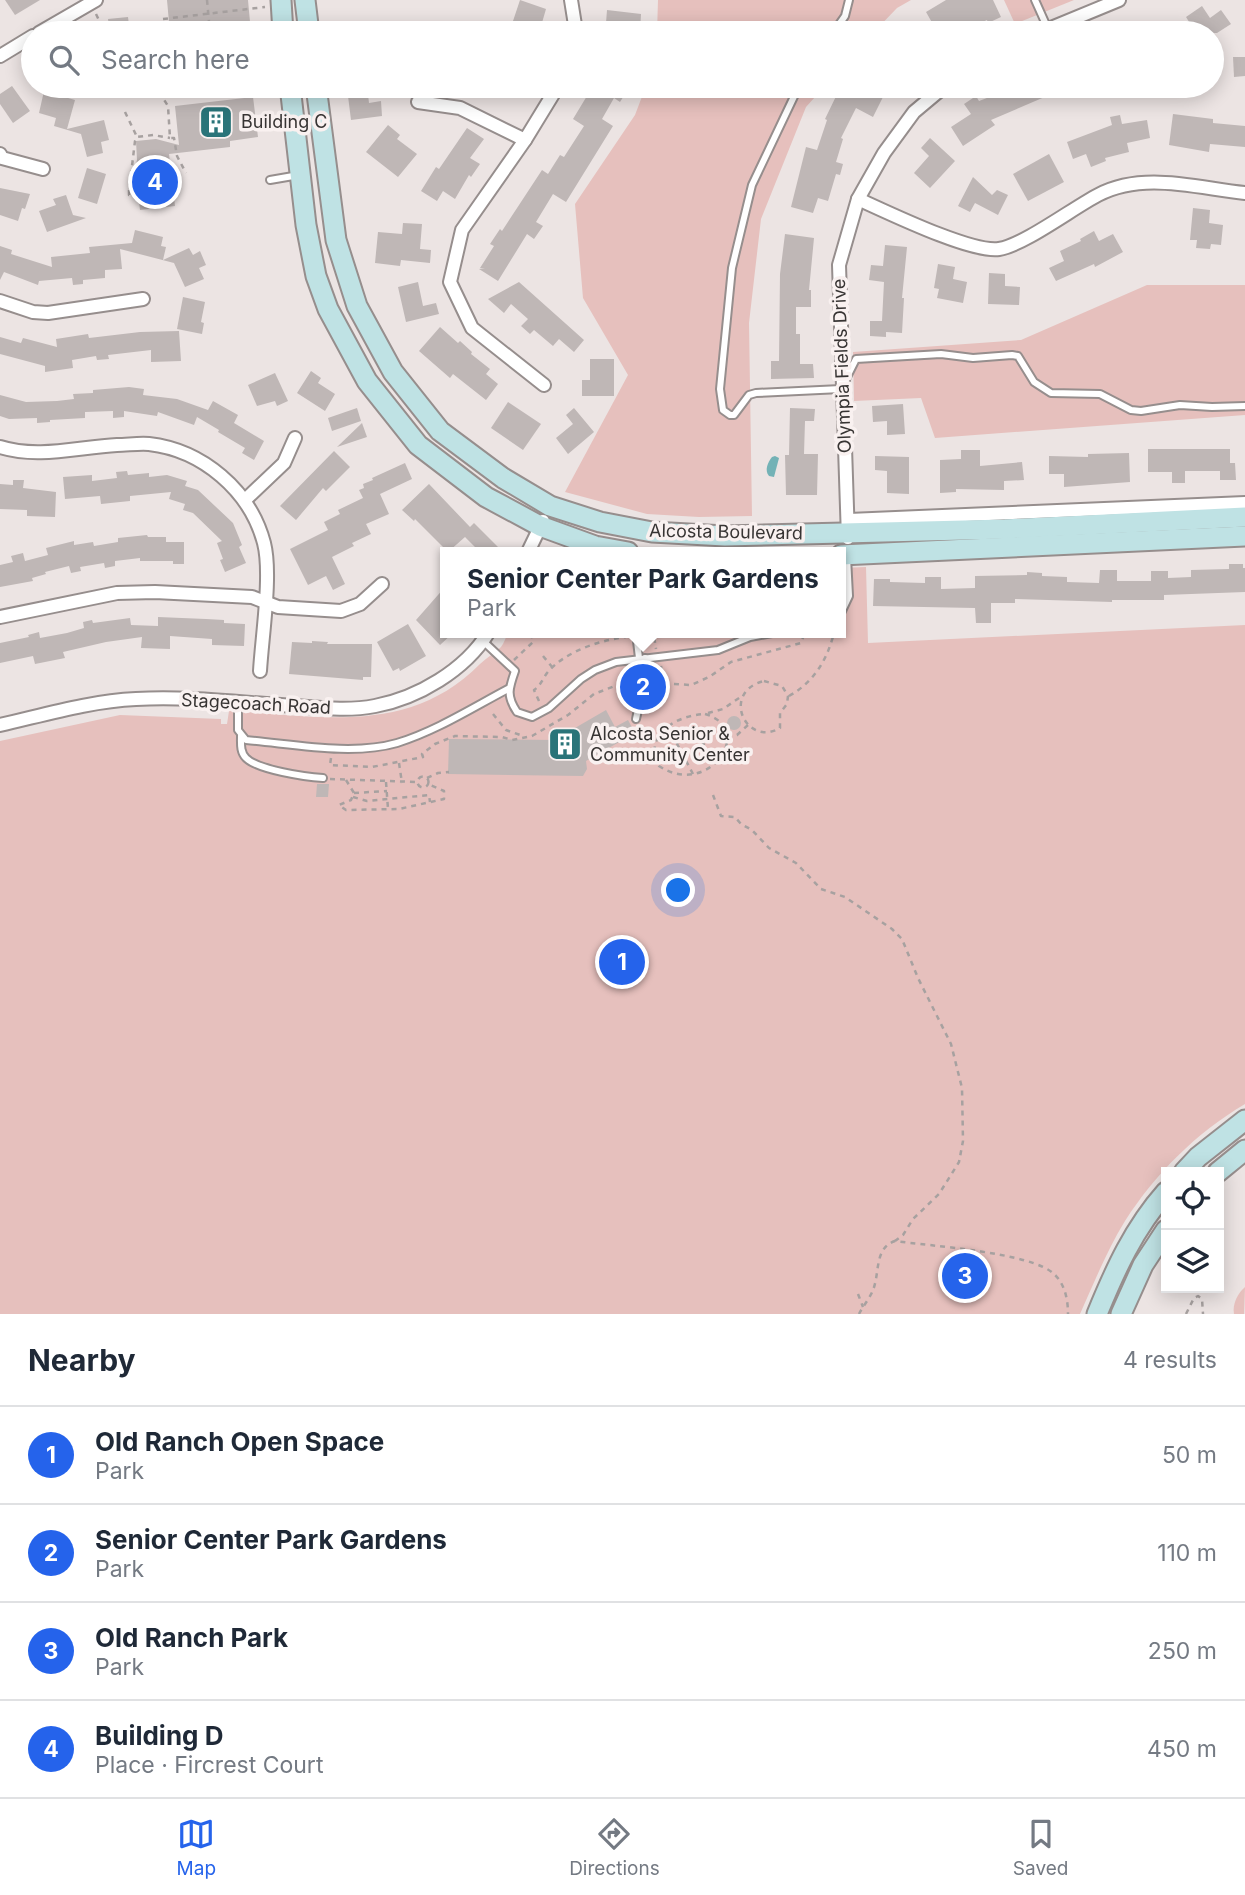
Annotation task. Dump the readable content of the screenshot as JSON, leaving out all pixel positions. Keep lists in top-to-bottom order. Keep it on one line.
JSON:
{"streets":{"main road":["Alcosta Boulevard"],"street":["Olympia Fields Drive","Stagecoach Road"]},"crossings":[["Olympia Fields Drive","Alcosta Boulevard"]],"places":{"building":["Building C","Alcosta Senior & Community Center"]},"page":{"search":"Search here","pins":["4","2","1","3"],"popup":["Senior Center Park Gardens","Park"],"heading":["Nearby","4 results"],"list":[{"mark":"1","name":"Old Ranch Open Space","note":"Park","value":"50 m"},{"mark":"2","name":"Senior Center Park Gardens","note":"Park","value":"110 m"},{"mark":"3","name":"Old Ranch Park","note":"Park","value":"250 m"},{"mark":"4","name":"Building D","note":"Place · Fircrest Court","value":"450 m"}],"nav":["Map","Directions","Saved"]}}
